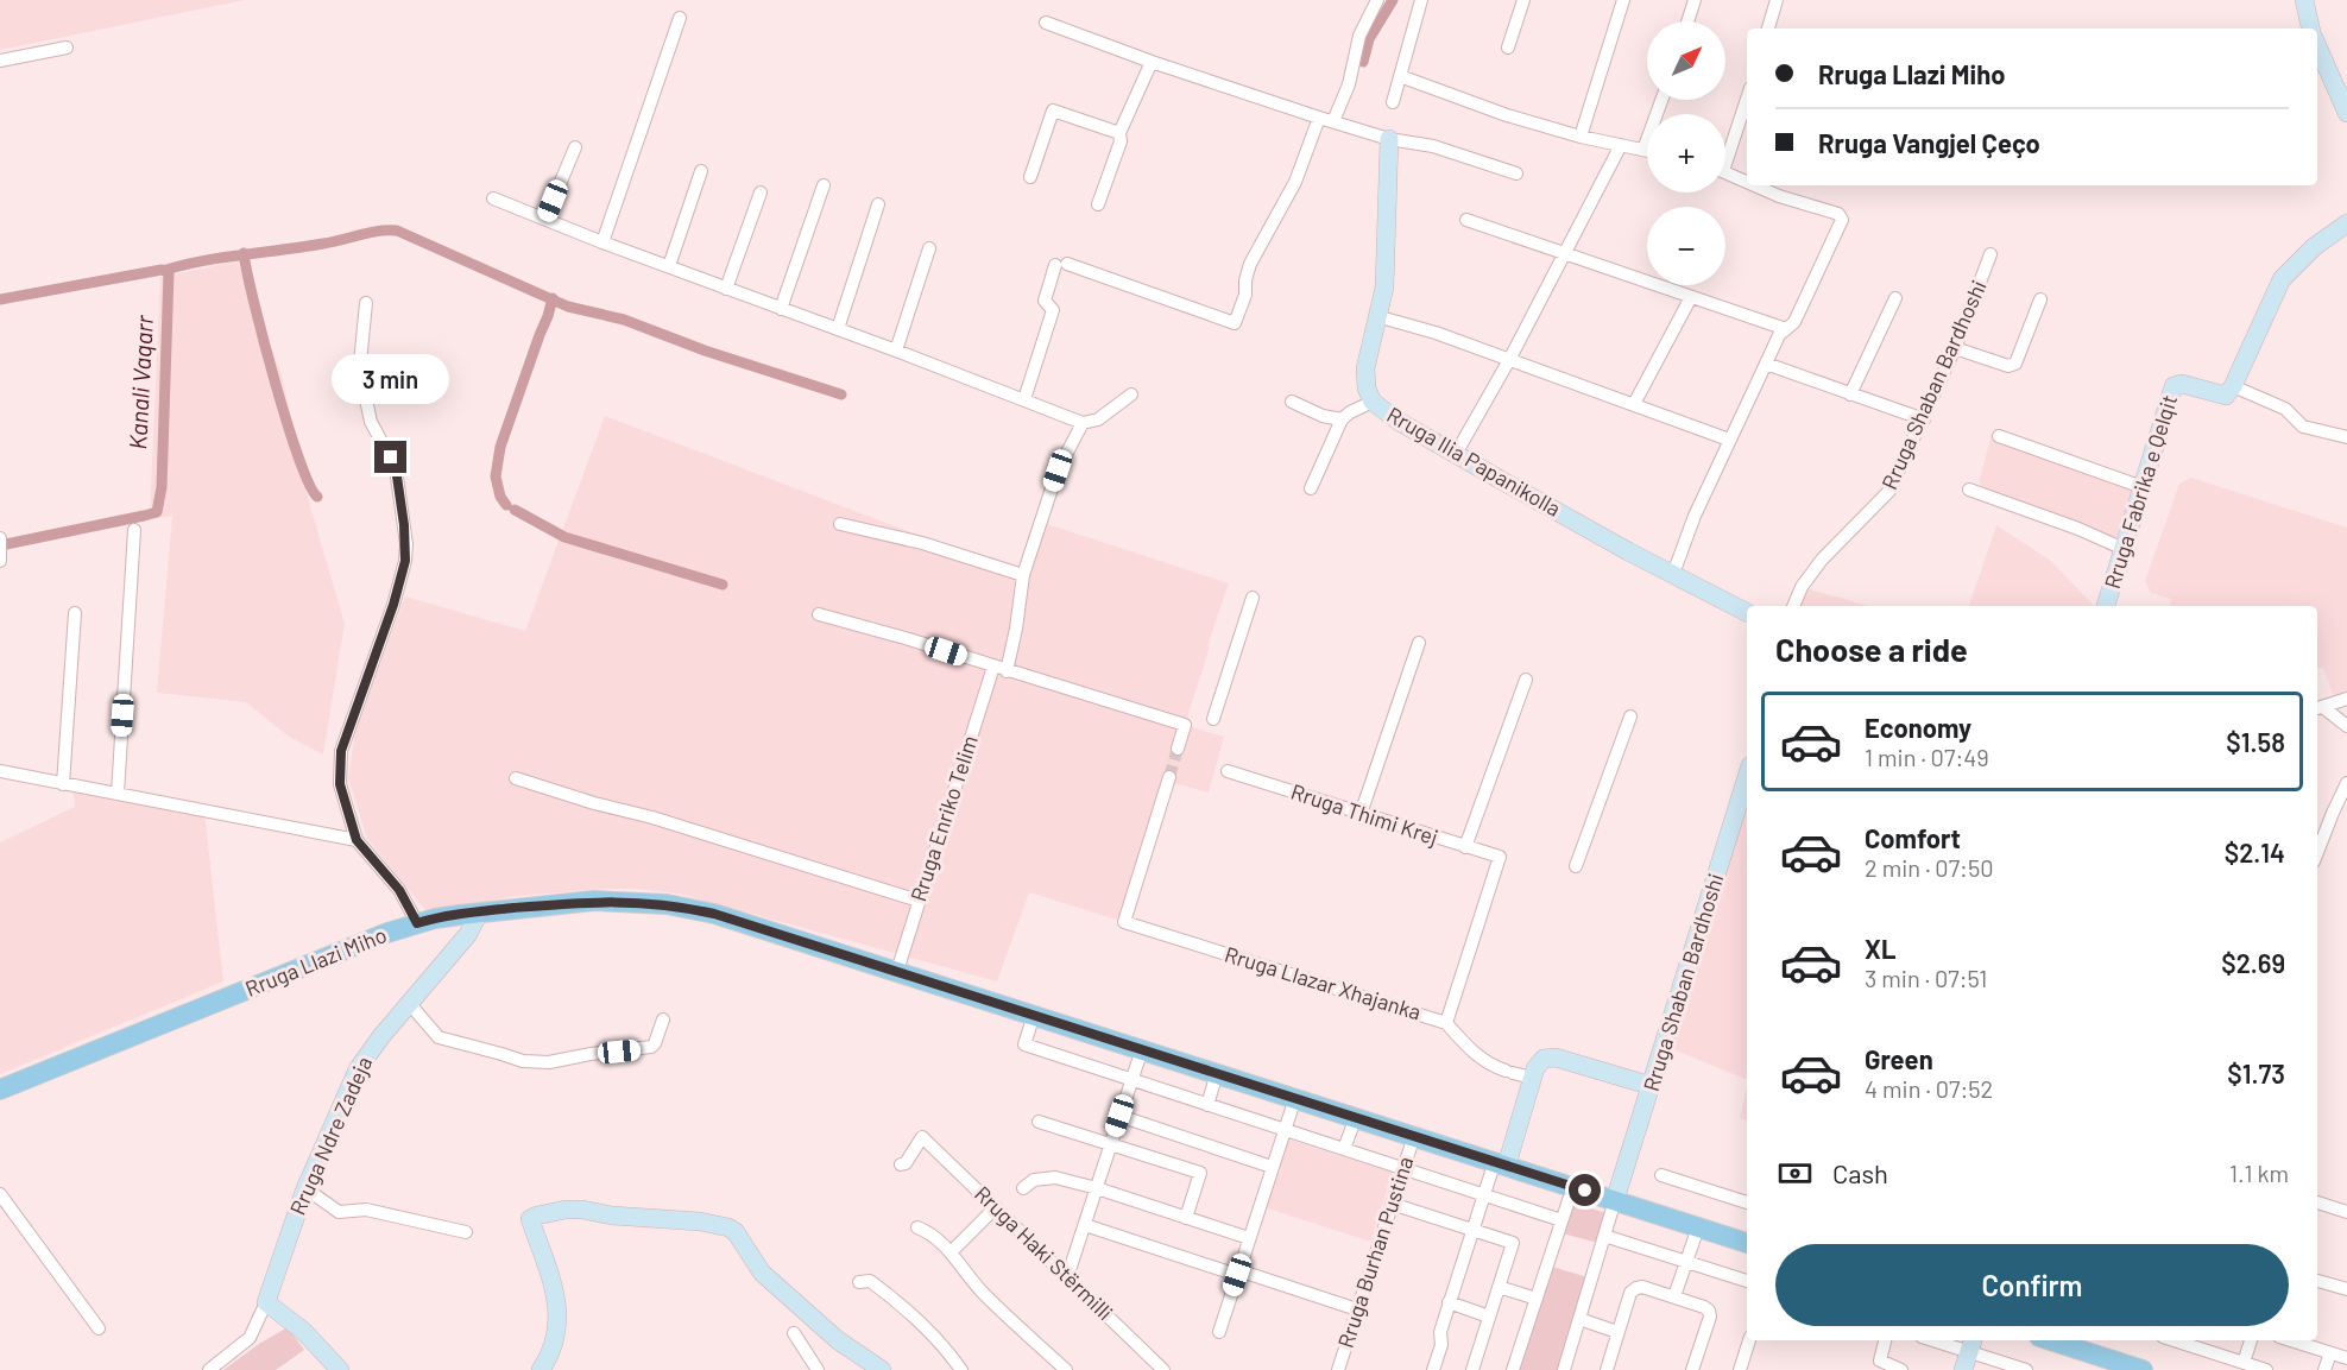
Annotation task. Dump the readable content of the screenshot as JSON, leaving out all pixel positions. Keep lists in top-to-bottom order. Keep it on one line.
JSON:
{"streets":{"main road":["Rruga Llazi Miho"],"street":["Rruga Shaban Bardhoshi","Rruga Ilia Papanikolla","Rruga Fabrika e Qelqit","Rruga Thimi Krej","Rruga Enriko Telim","Rruga Llazar Xhajanka","Rruga Ndre Zadeja","Rruga Burhan Pustina","Rruga Haki Stërmilli"]},"crossings":[["Rruga Shaban Bardhoshi","Rruga Llazi Miho"],["Rruga Thimi Krej","Rruga Llazar Xhajanka"],["Rruga Enriko Telim","Rruga Llazi Miho"],["Rruga Llazi Miho","Rruga Ndre Zadeja"],["Rruga Llazi Miho","Rruga Burhan Pustina"]],"water":["Kanali Vaqarr"],"north":"top right","page":{"map_buttons":["+","−"],"banner":["Rruga Llazi Miho","Rruga Vangjel Çeço"],"bubble":"3 min","heading":"Choose a ride","list":[{"name":"Economy","note":"1 min · 07:49","value":"$1.58"},{"name":"Comfort","note":"2 min · 07:50","value":"$2.14"},{"name":"XL","note":"3 min · 07:51","value":"$2.69"},{"name":"Green","note":"4 min · 07:52","value":"$1.73"}],"pay":["Cash","1.1 km"],"buttons":"Confirm"}}
